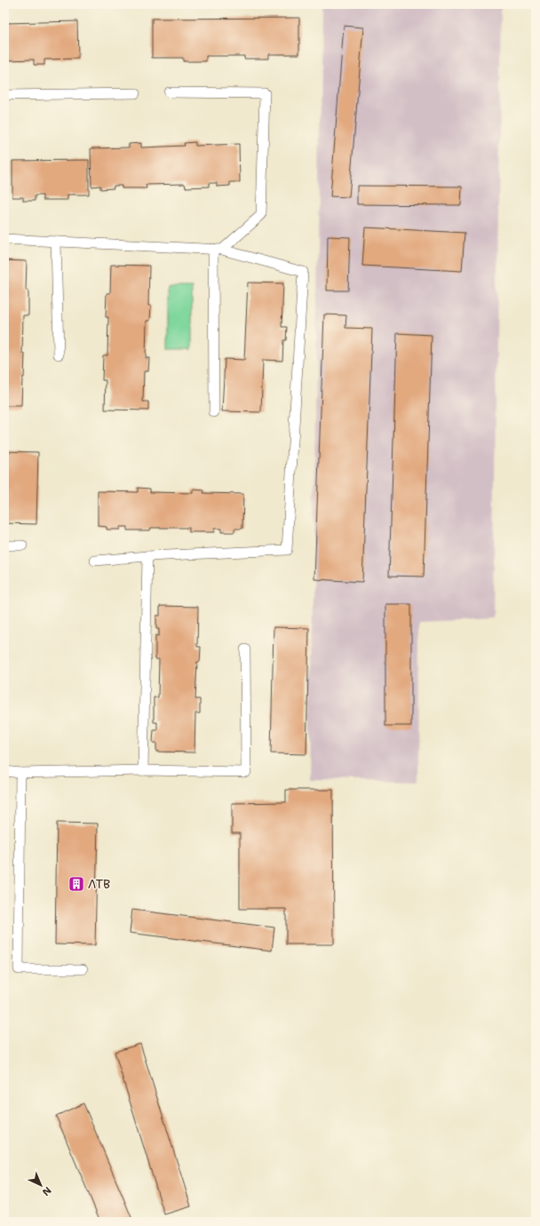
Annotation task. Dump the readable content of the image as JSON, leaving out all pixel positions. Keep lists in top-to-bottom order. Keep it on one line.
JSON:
{"places":{"building":["ЛТВ"]},"north":"bottom right"}
